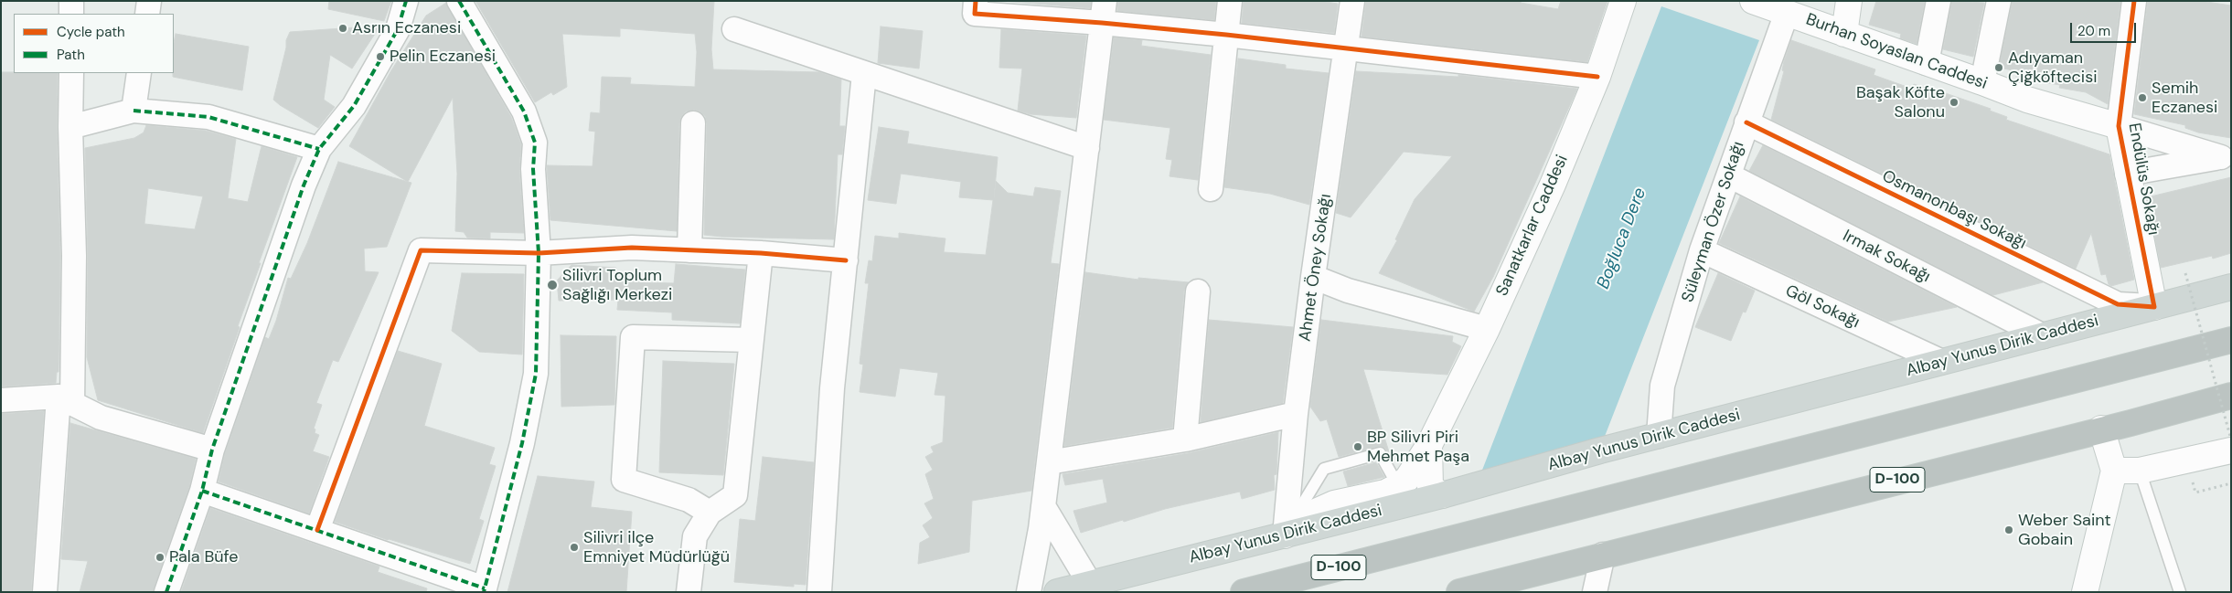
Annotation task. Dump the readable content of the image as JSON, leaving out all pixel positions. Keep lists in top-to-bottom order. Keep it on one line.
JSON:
{"streets":{"highway":["D-100"],"main road":["Burhan Soyaslan Caddesi","Endülüs Sokağı","Sanatkarlar Caddesi","Albay Yunus Dirik Caddesi"],"street":["Osmanonbaşı Sokağı","Süleyman Özer Sokağı","Irmak Sokağı","Ahmet Öney Sokağı","Göl Sokağı"]},"crossings":[["Burhan Soyaslan Caddesi","Endülüs Sokağı"],["Burhan Soyaslan Caddesi","Süleyman Özer Sokağı"],["Endülüs Sokağı","Osmanonbaşı Sokağı"],["Endülüs Sokağı","Albay Yunus Dirik Caddesi"],["Osmanonbaşı Sokağı","Süleyman Özer Sokağı"],["Osmanonbaşı Sokağı","Albay Yunus Dirik Caddesi"],["Süleyman Özer Sokağı","Irmak Sokağı"],["Süleyman Özer Sokağı","Göl Sokağı"],["Süleyman Özer Sokağı","Albay Yunus Dirik Caddesi"],["Irmak Sokağı","Albay Yunus Dirik Caddesi"],["Ahmet Öney Sokağı","Albay Yunus Dirik Caddesi"],["Göl Sokağı","Albay Yunus Dirik Caddesi"]],"water":["Boğluca Dere"],"places":["Asrın Eczanesi","Pelin Eczanesi","Adıyaman Çiğköftecisi","Semih Eczanesi","Başak Köfte Salonu","Silivri Toplum Sağlığı Merkezi","BP Silivri Piri Mehmet Paşa","Weber Saint Gobain","Silivri ilçe Emniyet Müdürlüğü","Pala Büfe"],"legend":["Cycle path","Path"],"scale_bar":"20 m"}
